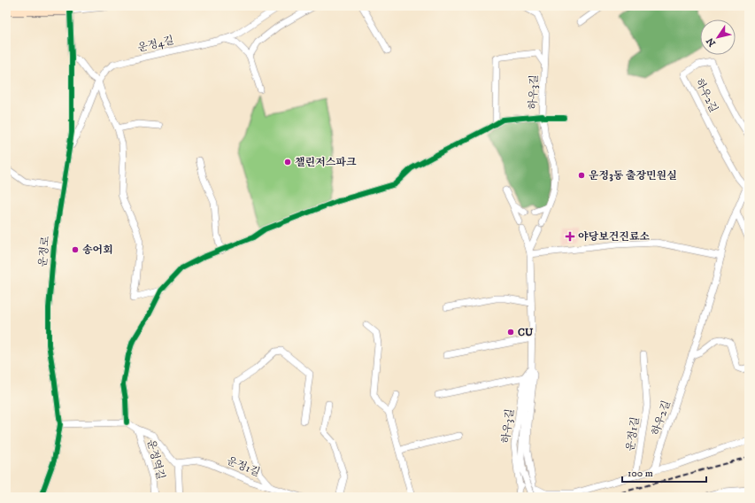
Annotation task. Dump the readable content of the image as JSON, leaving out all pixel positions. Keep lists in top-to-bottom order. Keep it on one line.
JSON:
{"streets":{"street":["운정4길","하우3길","하우2길","운정로","운정1길","운정역길"]},"crossings":[["운정4길","운정로"]],"places":{"other":["챌린저스파크","운정3동 출장민원실","송어회","CU"],"health":["야당보건진료소"]},"scale_bar":"100 m","north":"bottom left"}
